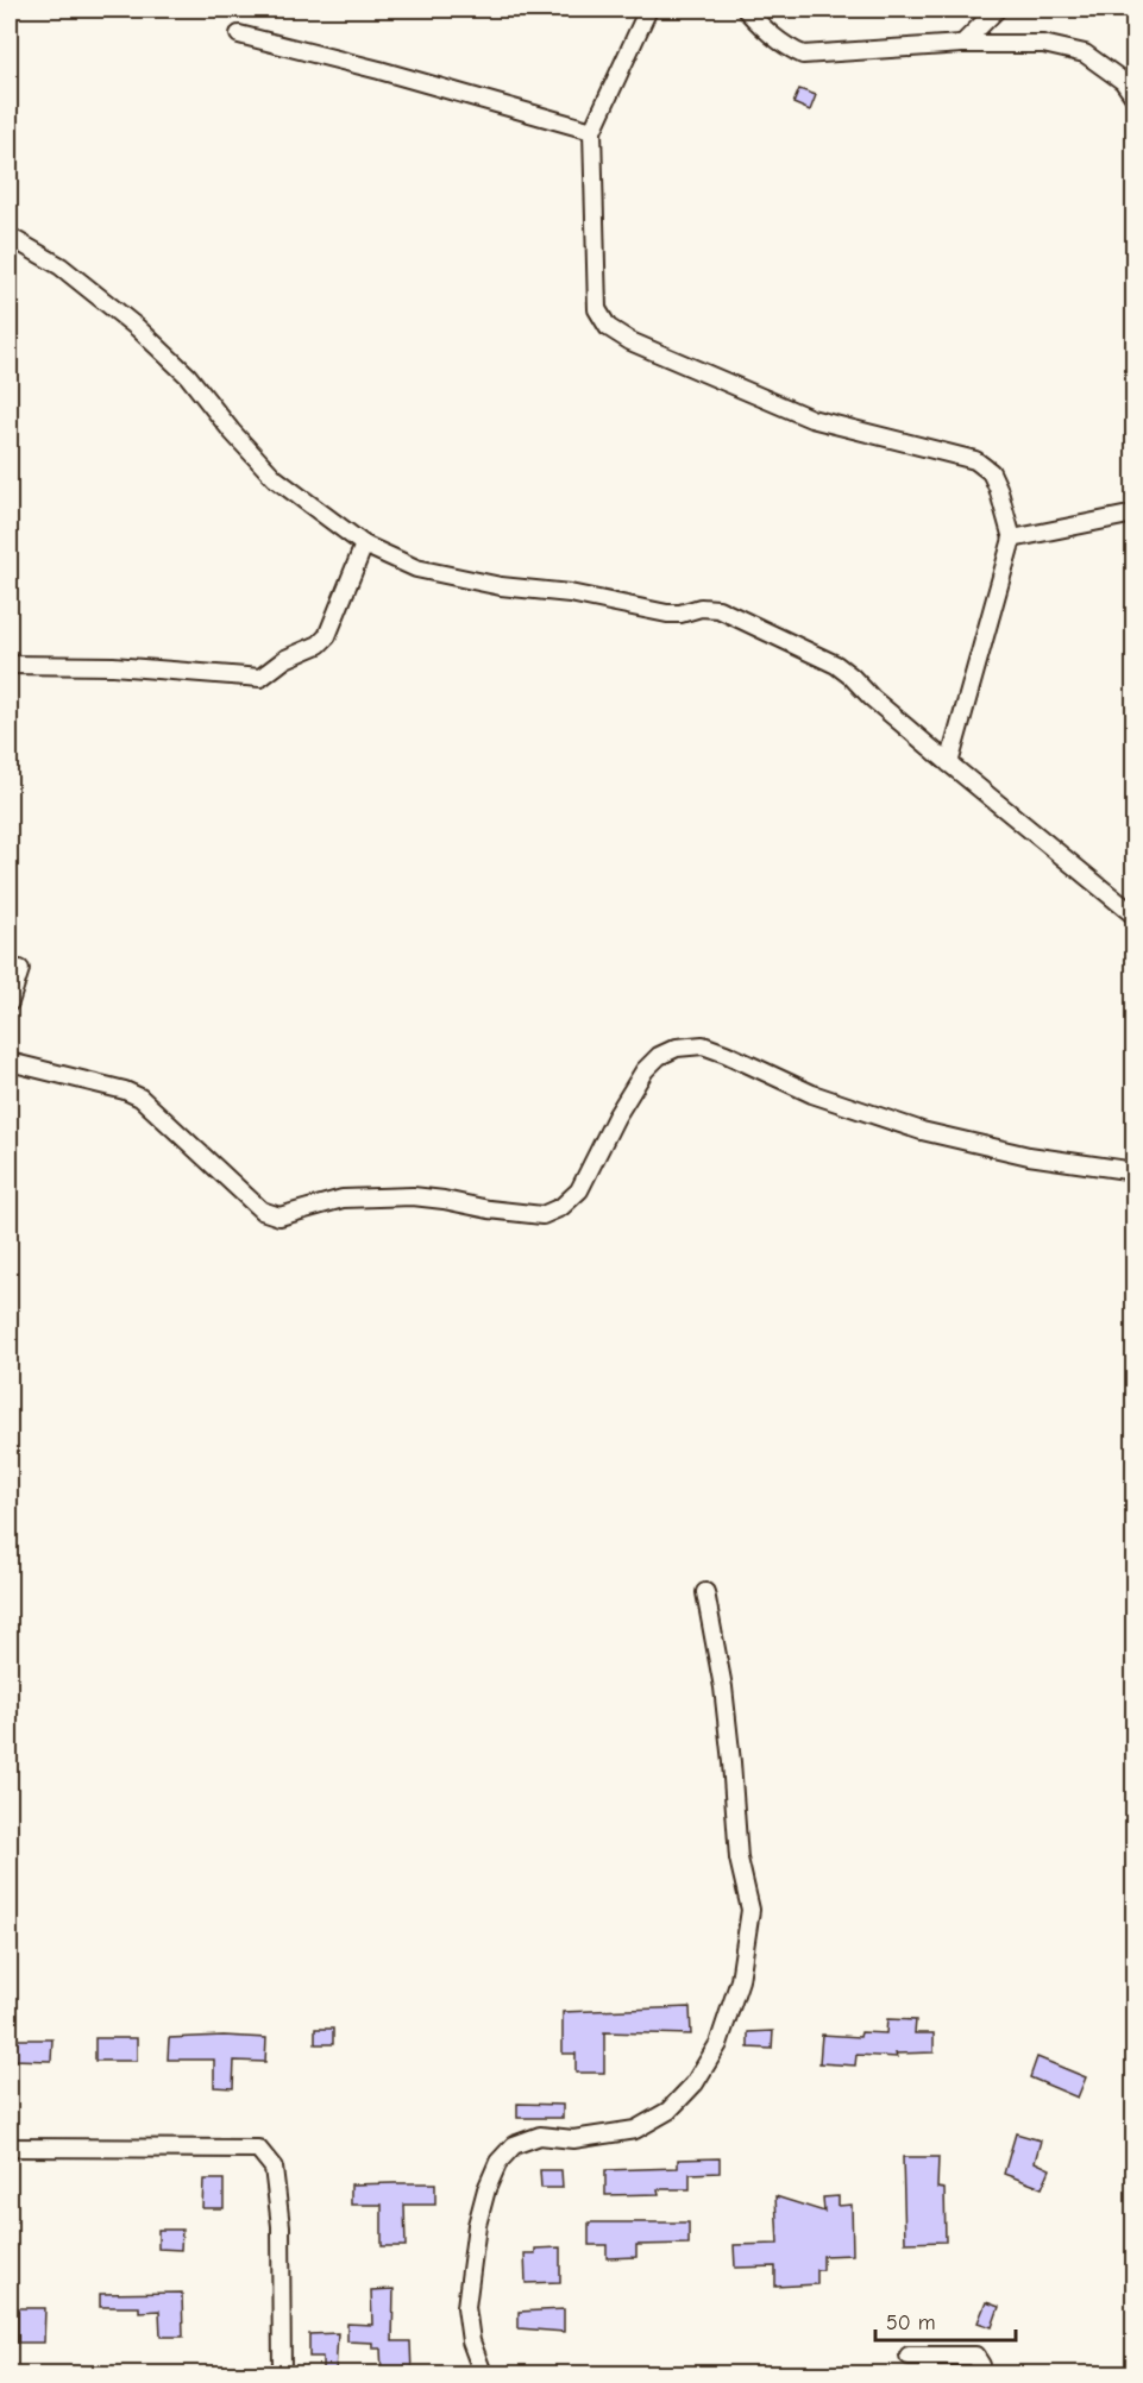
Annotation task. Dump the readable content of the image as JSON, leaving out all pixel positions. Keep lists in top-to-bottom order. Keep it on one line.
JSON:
{"scale_bar":"50 m"}
